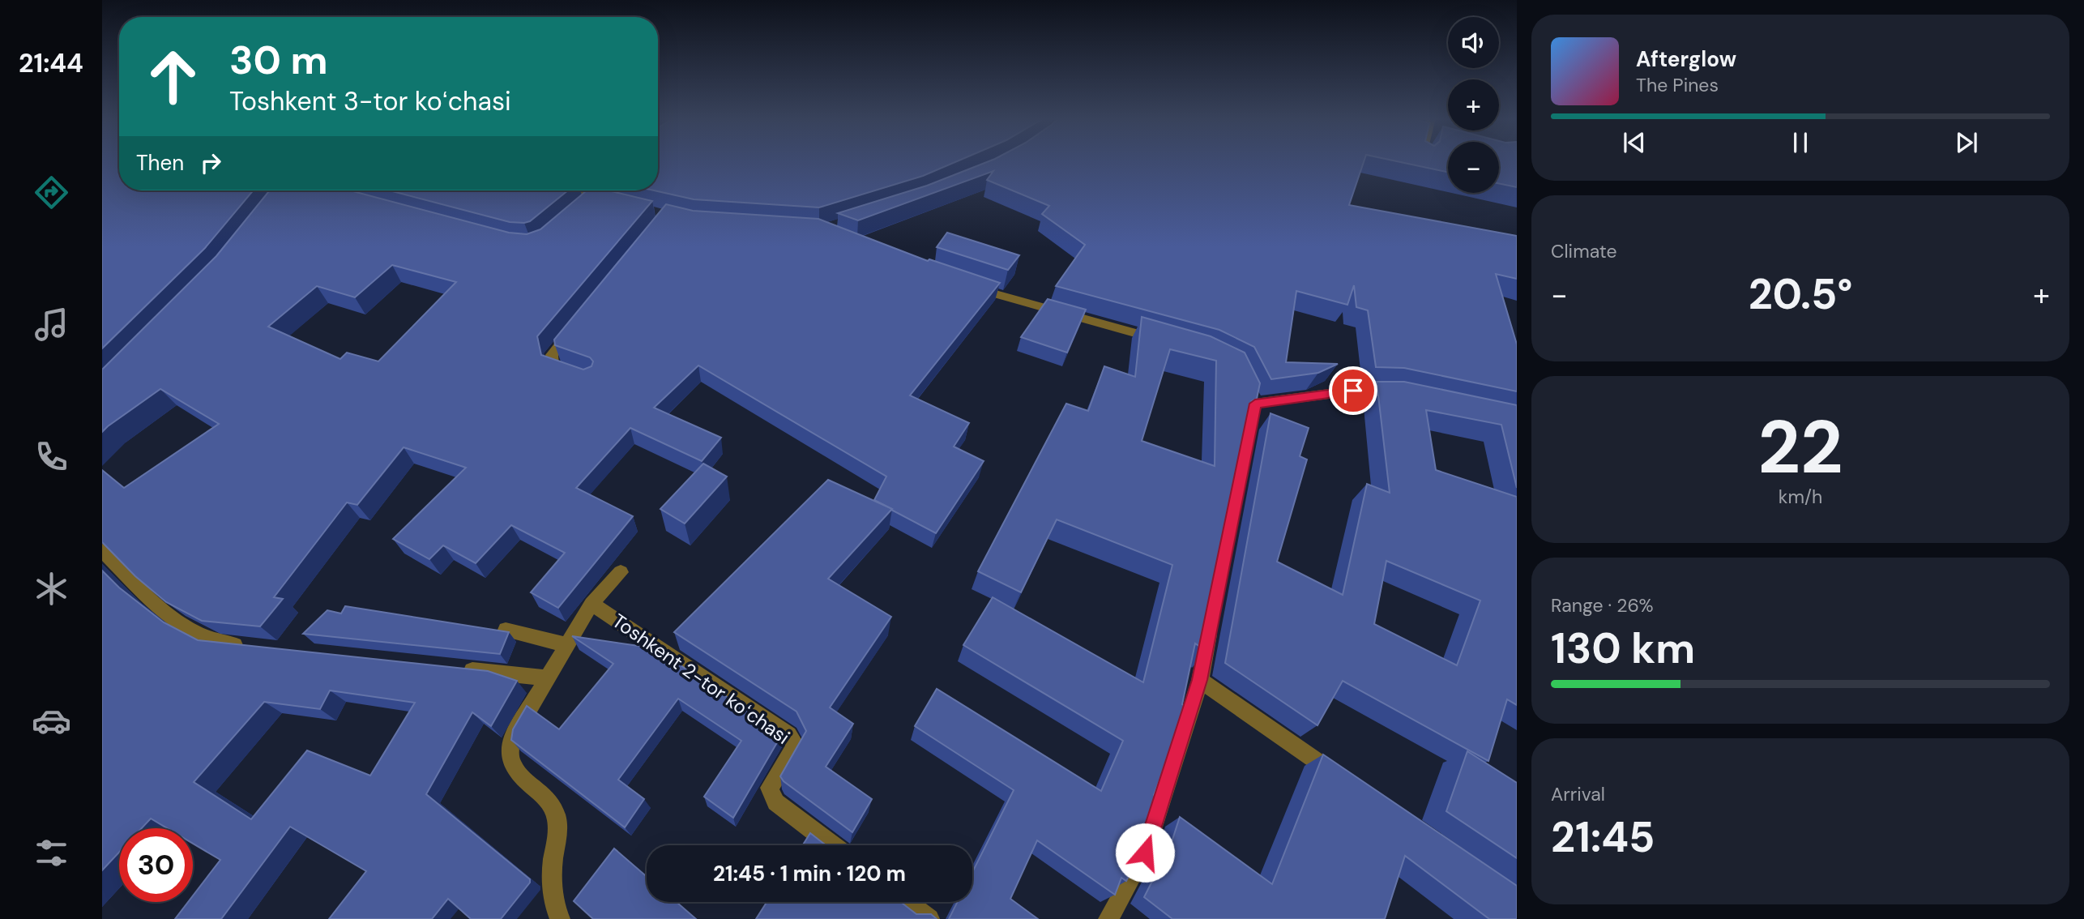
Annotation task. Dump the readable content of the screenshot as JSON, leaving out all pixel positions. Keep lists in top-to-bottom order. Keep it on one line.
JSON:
{"streets":{"street":["Toshkent 2-tor koʻchasi"]},"page":{"tabs":"21:44","map_buttons":["+","−"],"turn":["30 m","Toshkent 3-tor koʻchasi"],"song":["Afterglow","The Pines"],"then":"Then","tile":["Climate",["22","km/h"],["Range · 26%","130 km"],["Arrival","21:45"]],"heat":["−","20.5°","+"],"limit":"30","trip":"21:45 · 1 min · 120 m"}}
